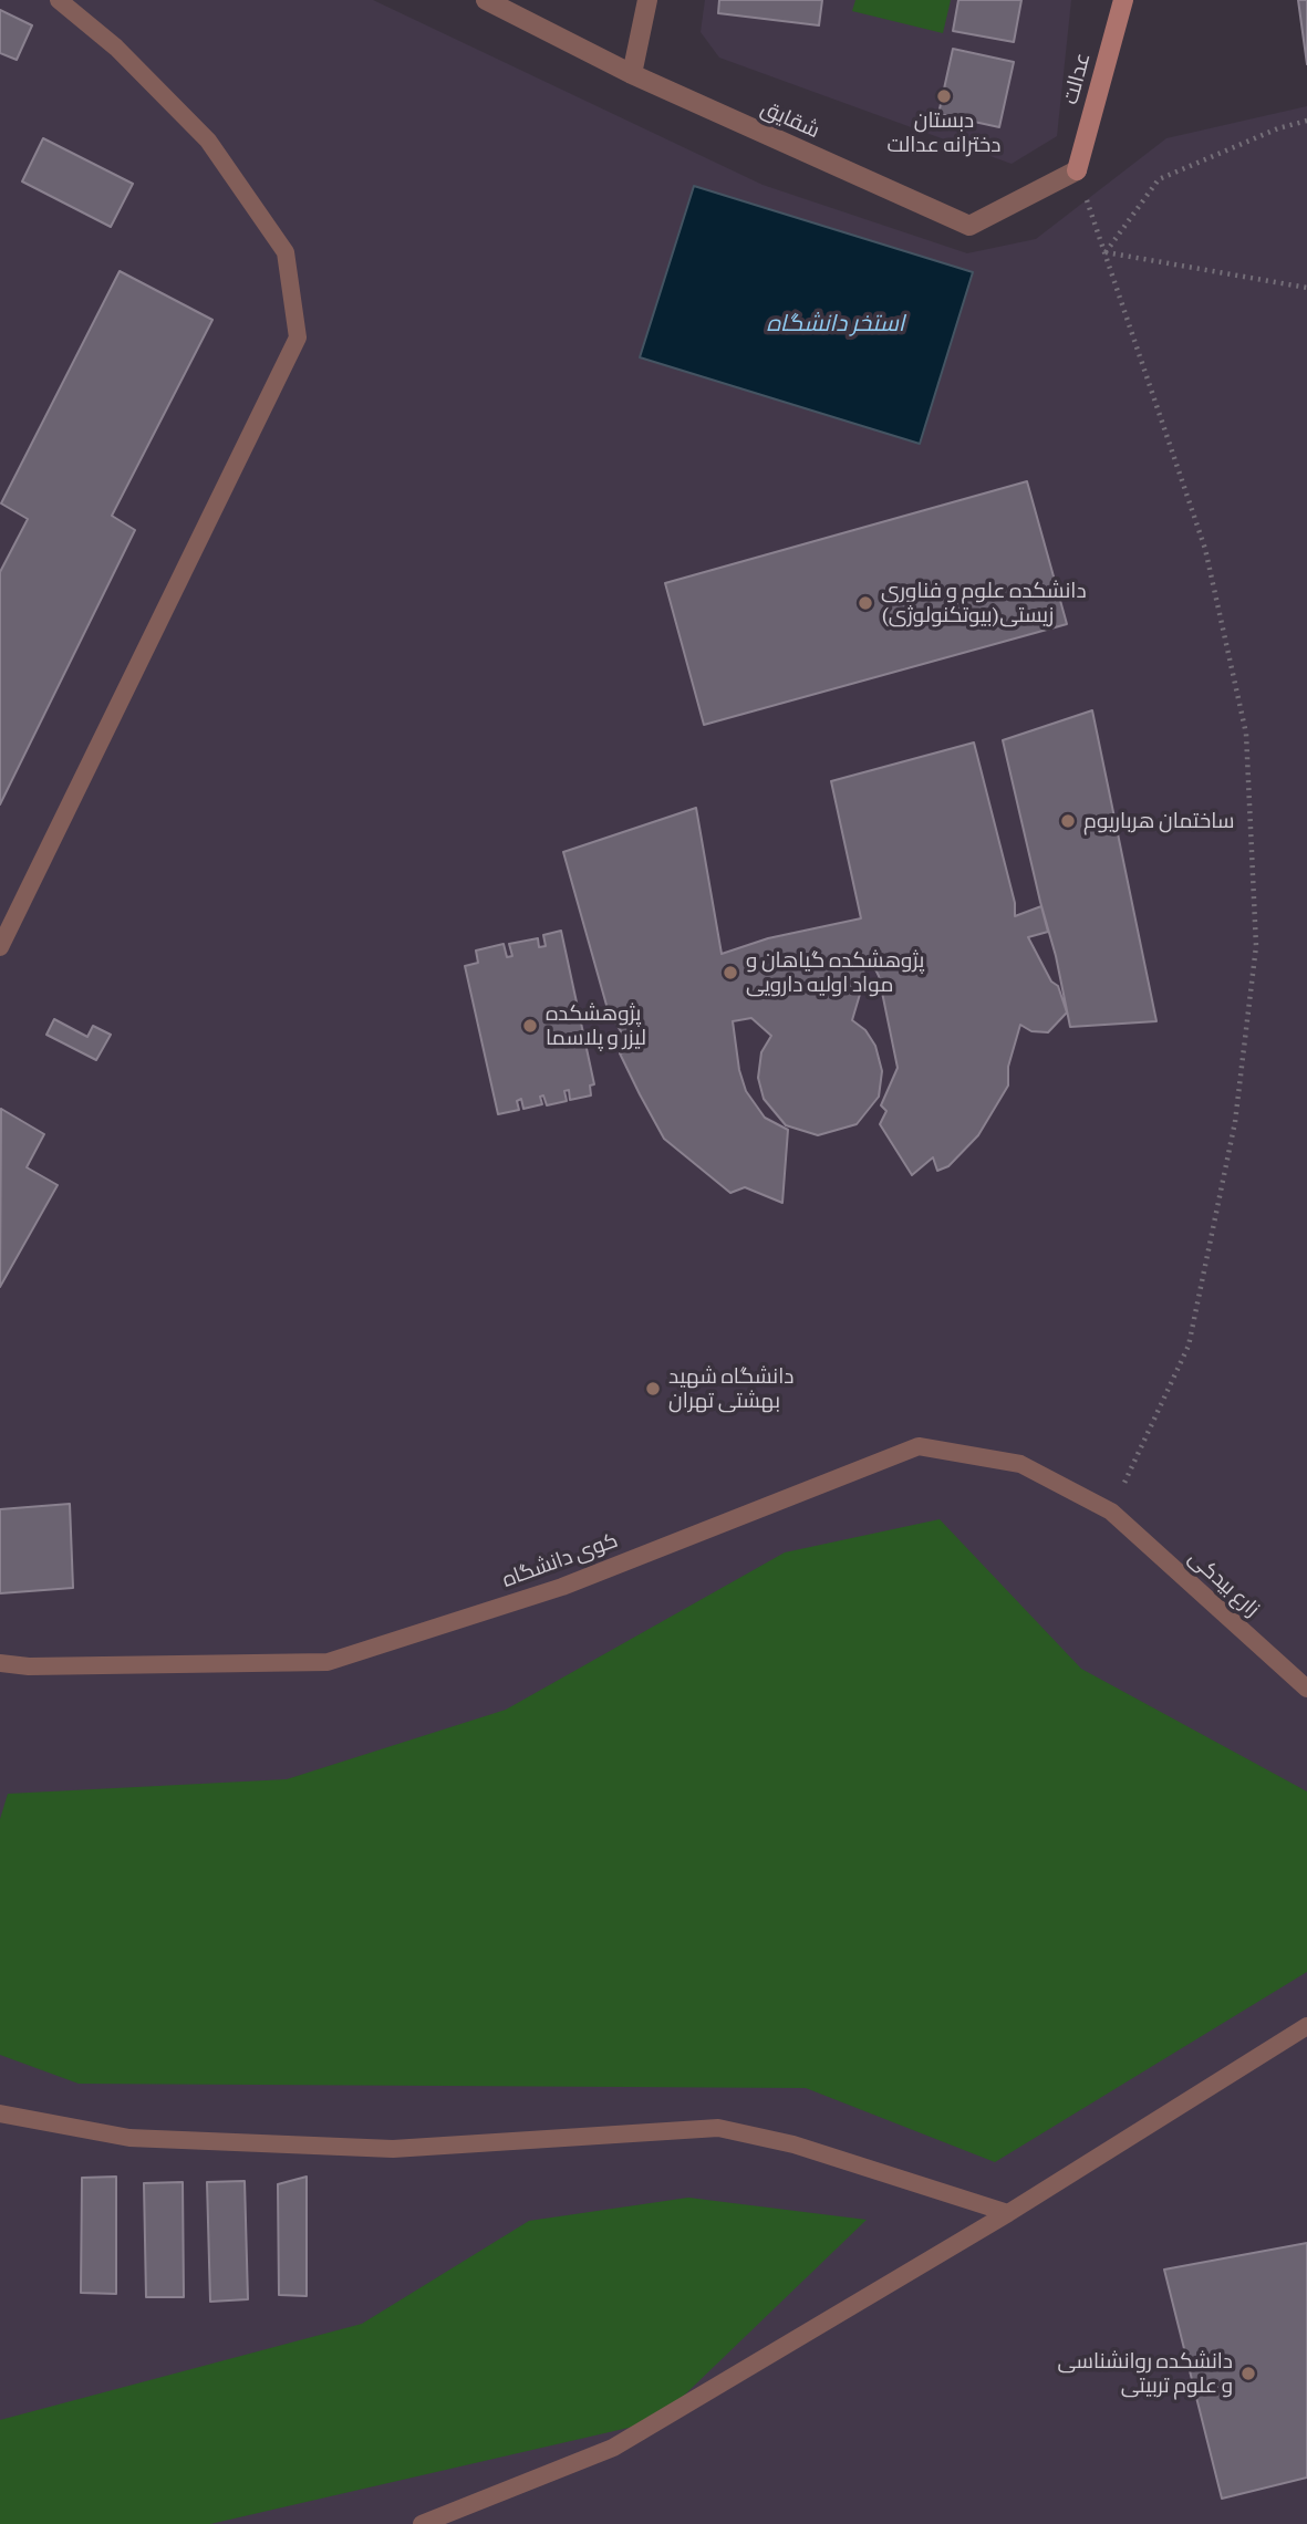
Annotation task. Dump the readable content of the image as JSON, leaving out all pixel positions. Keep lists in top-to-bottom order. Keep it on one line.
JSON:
{"streets":{"street":["عدالت","شقایق"],"lane":["کوی دانشگاه","زارع بیدکی"]},"crossings":[["عدالت","شقایق"],["کوی دانشگاه","زارع بیدکی"]],"water":["استخر دانشگاه"],"places":["دبستان دخترانه عدالت","دانشکده علوم و فناوری زیستی(بیوتکنولوژی)","ساختمان هرباریوم","پژوهشکده گیاهان و مواد اولیه دارویی","پژوهشکده لیزر و پلاسما","دانشگاه شهید بهشتی تهران","دانشکده روانشناسی و علوم تربیتی"]}
